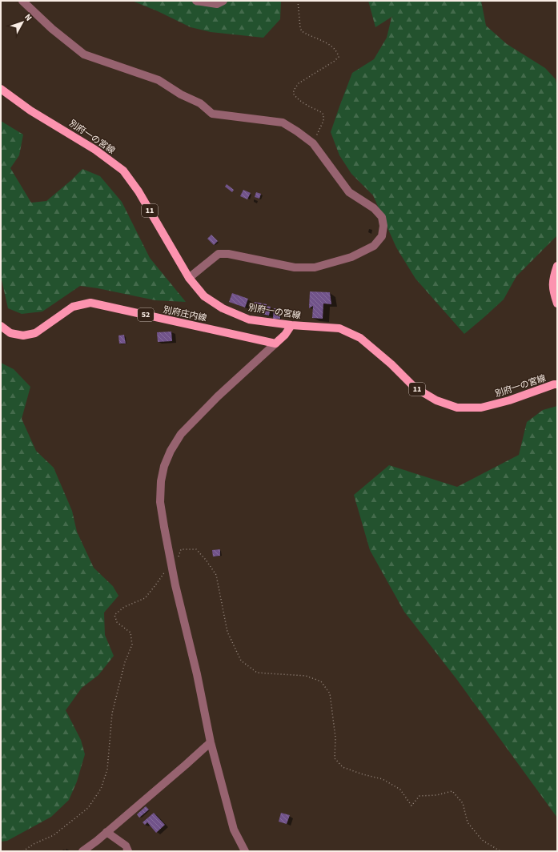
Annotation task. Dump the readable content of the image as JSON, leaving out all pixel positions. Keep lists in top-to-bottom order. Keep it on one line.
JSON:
{"streets":{"main road":["別府一の宮線","11","別府庄内線","52"]},"north":"top right"}
